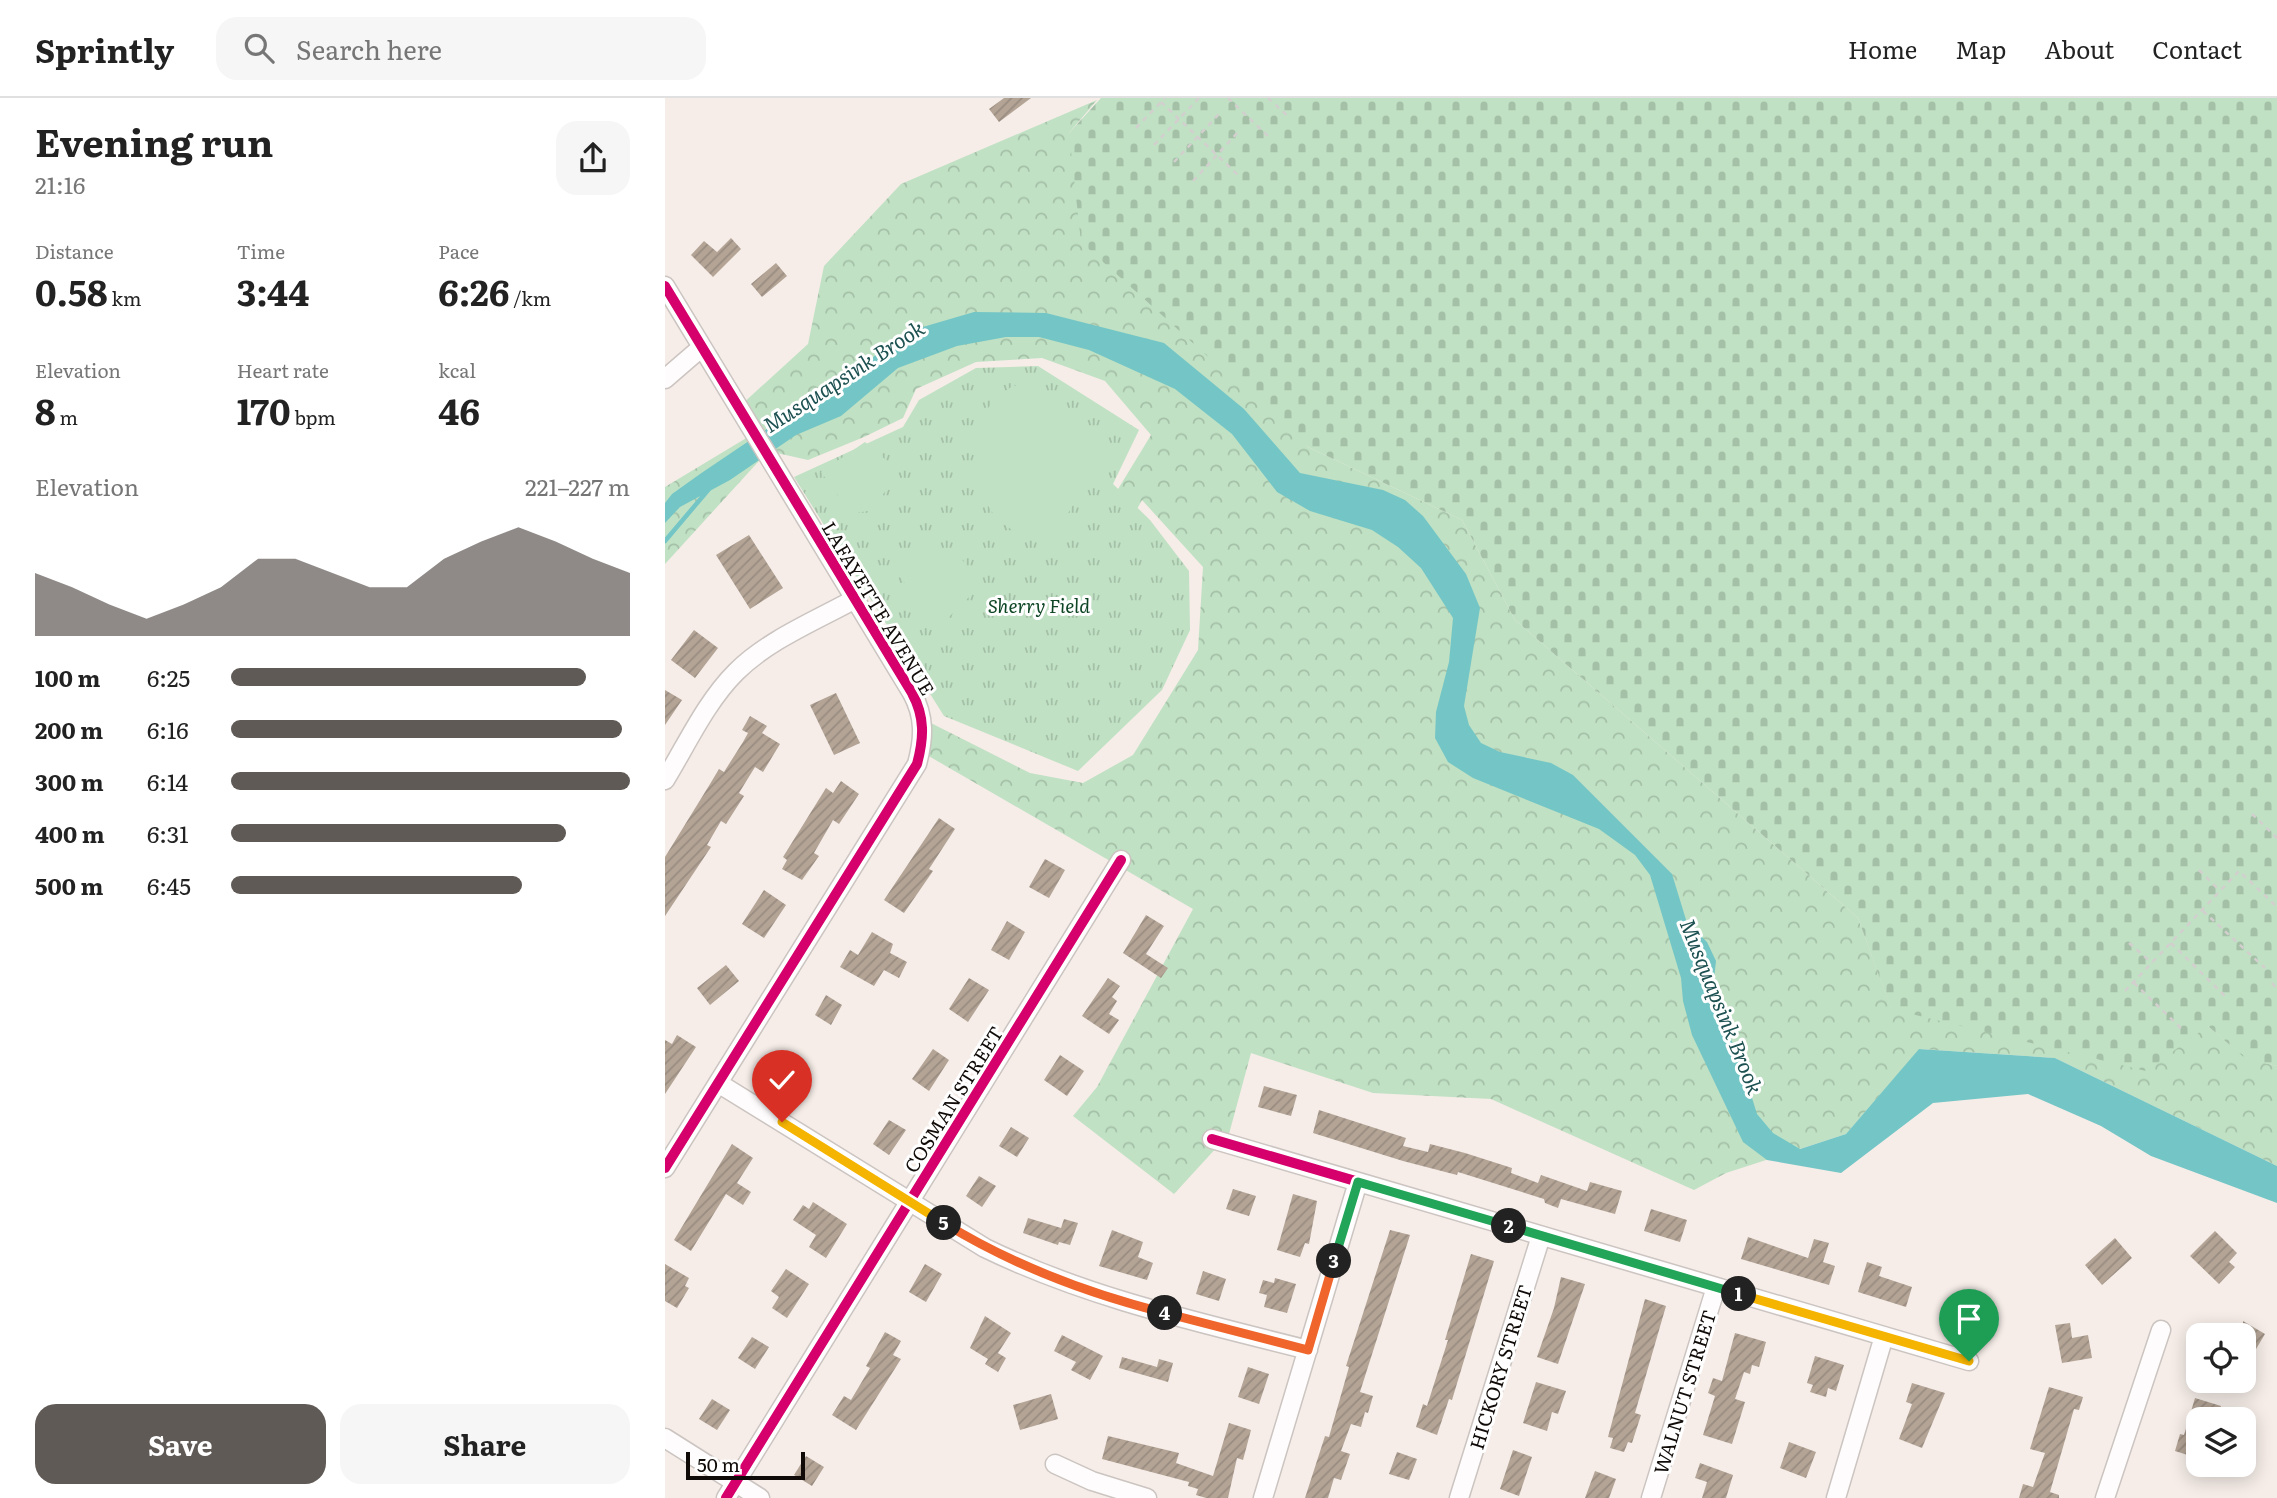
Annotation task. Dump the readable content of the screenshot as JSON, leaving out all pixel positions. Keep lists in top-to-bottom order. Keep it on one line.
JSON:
{"streets":{"street":["LAFAYETTE AVENUE","COSMAN STREET","HICKORY STREET","WALNUT STREET"]},"water":["Musquapsink Brook"],"parks":["Sherry Field"],"scale_bar":"50 m","page":{"header":"Sprintly","search":"Search here","nav":["Home","Map","About","Contact"],"heading":["Evening run","21:16"],"stats":[["Distance","0.58 km"],["Time","3:44"],["Pace","6:26 /km"],["Elevation","8 m"],["Heart rate","170 bpm"],["kcal","46"]],"chart":["Elevation","221–227 m"],"list":[{"name":"100 m","note":"6:25"},{"name":"200 m","note":"6:16"},{"name":"300 m","note":"6:14"},{"name":"400 m","note":"6:31"},{"name":"500 m","note":"6:45"}],"pins":["5","2","3","1","4"],"buttons":["Save","Share"],"scale":"50 m"}}
